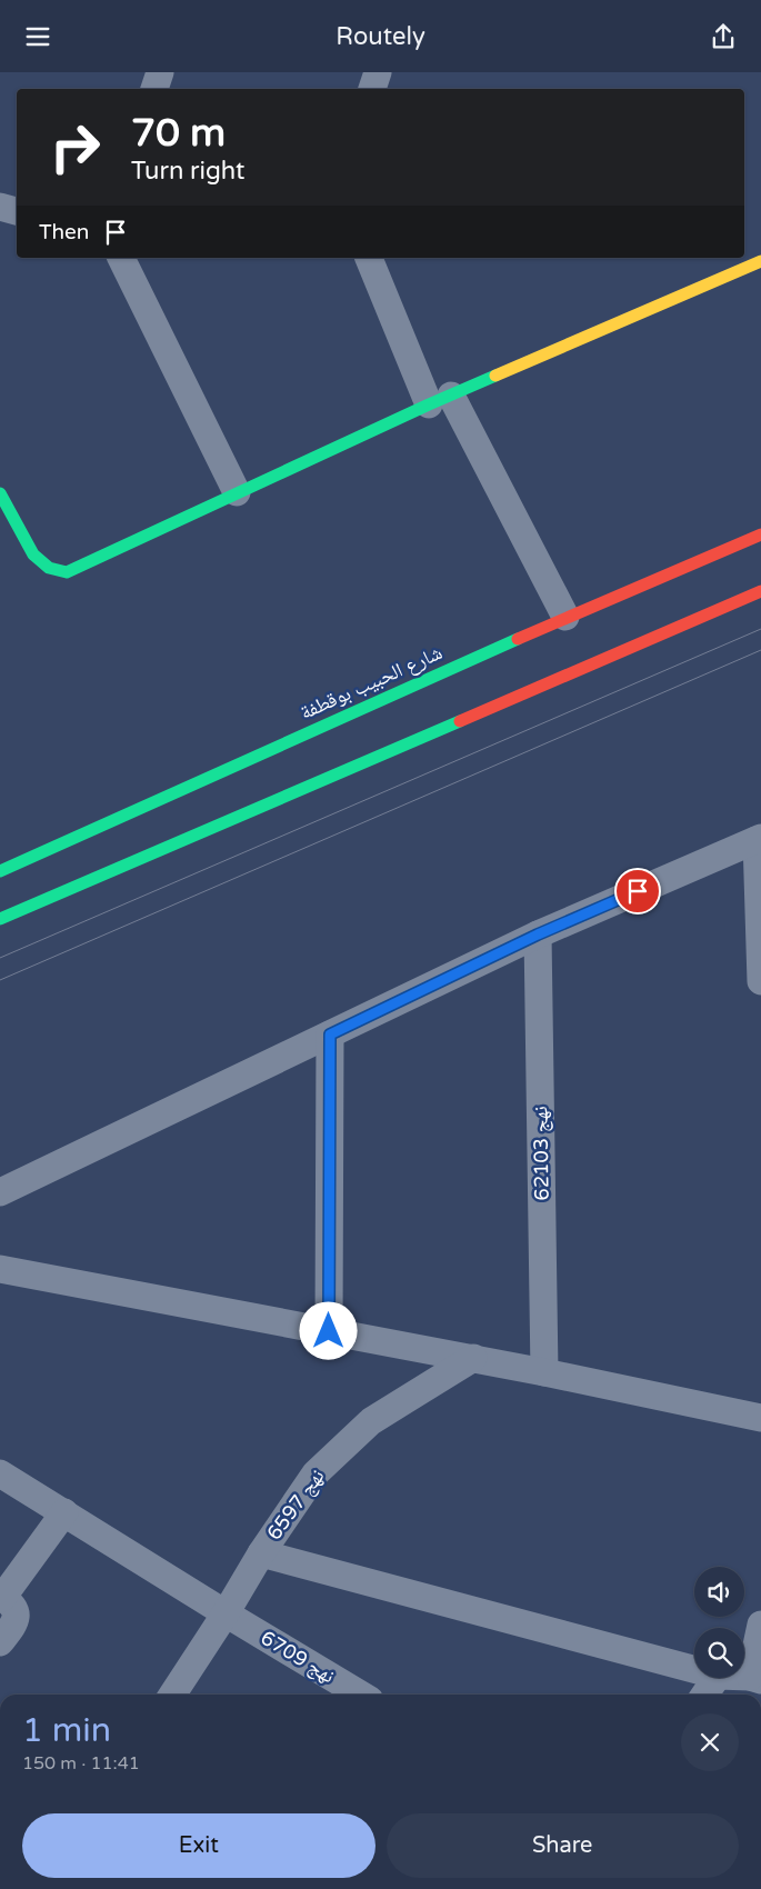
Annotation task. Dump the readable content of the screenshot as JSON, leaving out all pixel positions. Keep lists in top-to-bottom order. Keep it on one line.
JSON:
{"streets":{"main road":["شارع الحبيب بوقطفة"],"street":["نهج 62103","نهج 6597","نهج 6709"]},"crossings":[["نهج 6597","نهج 6709"]],"page":{"header":"Routely","turn":["70 m","Turn right"],"then":"Then","heading":["1 min","150 m · 11:41"],"buttons":["Exit","Share"]}}
